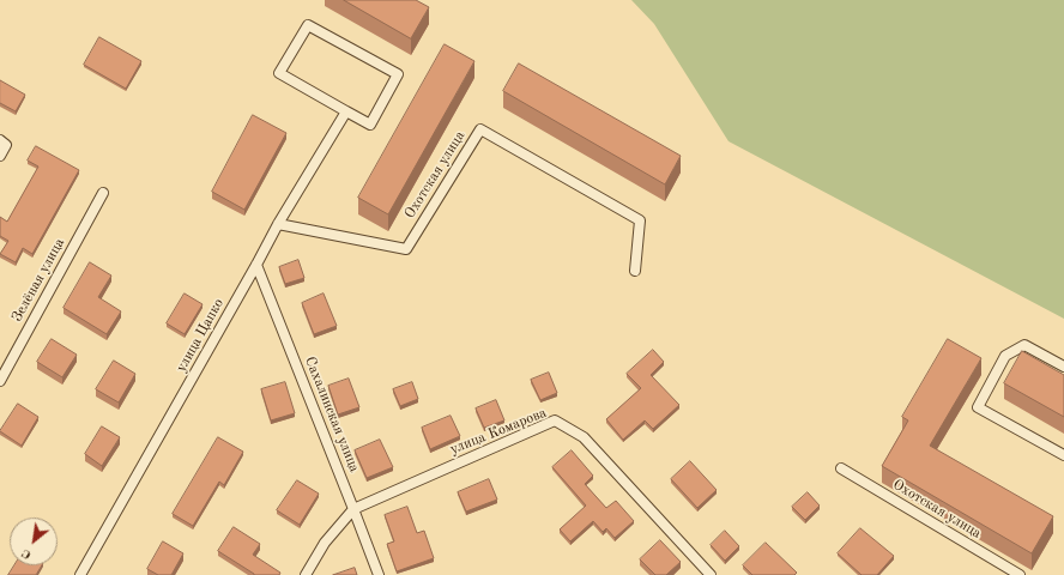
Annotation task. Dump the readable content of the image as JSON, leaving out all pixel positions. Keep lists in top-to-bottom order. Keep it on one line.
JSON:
{"streets":{"lane":["Охотская улица","Зелёная улица","улица Цапко","Сахалинская улица","улица Комарова"]},"crossings":[["Охотская улица","улица Цапко"],["улица Цапко","Сахалинская улица"],["Сахалинская улица","улица Комарова"]],"north":"bottom left"}
